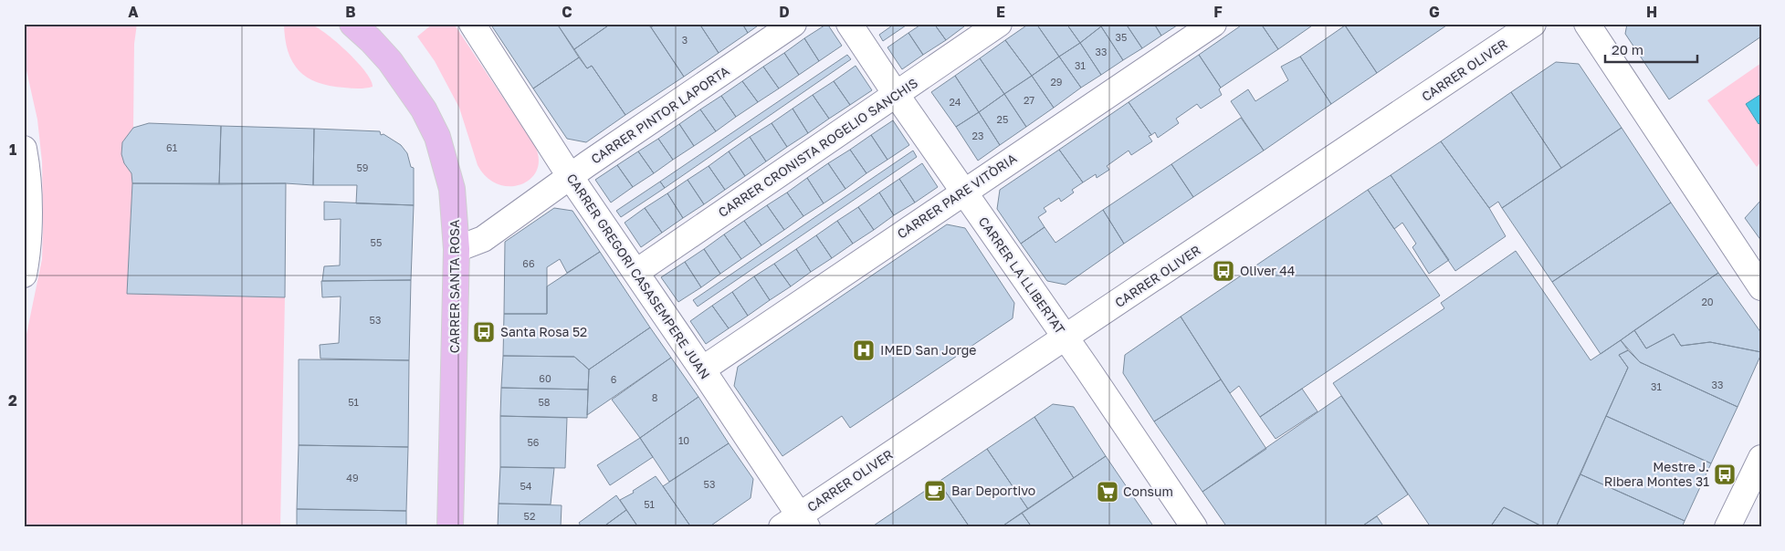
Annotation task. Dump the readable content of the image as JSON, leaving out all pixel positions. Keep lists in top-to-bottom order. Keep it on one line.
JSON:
{"streets":{"main road":["CARRER SANTA ROSA"],"street":["CARRER OLIVER","CARRER PINTOR LAPORTA","CARRER CRONISTA ROGELIO SANCHIS","CARRER PARE VITÒRIA","CARRER LA LLIBERTAT","CARRER GREGORI CASASEMPERE JUAN"]},"crossings":[["CARRER OLIVER","CARRER LA LLIBERTAT"],["CARRER OLIVER","CARRER GREGORI CASASEMPERE JUAN"],["CARRER PINTOR LAPORTA","CARRER GREGORI CASASEMPERE JUAN"],["CARRER PINTOR LAPORTA","CARRER SANTA ROSA"],["CARRER CRONISTA ROGELIO SANCHIS","CARRER LA LLIBERTAT"],["CARRER CRONISTA ROGELIO SANCHIS","CARRER GREGORI CASASEMPERE JUAN"],["CARRER PARE VITÒRIA","CARRER LA LLIBERTAT"],["CARRER PARE VITÒRIA","CARRER GREGORI CASASEMPERE JUAN"]],"places":{"bus stop":["Oliver 44","Santa Rosa 52","Mestre J. Ribera Montes 31"],"hospital":["IMED San Jorge"],"cafe":["Bar Deportivo"],"supermarket":["Consum"]},"house_numbers":["35","3","33","31","29","27","24","25","23","61","59","55","66","20","53","60","6","33","31","8","51","58","10","56","49","53","54","51","52"],"scale_bar":"20 m","grid":{"columns":["A","B","C","D","E","F","G","H"],"rows":["1","2"]}}
